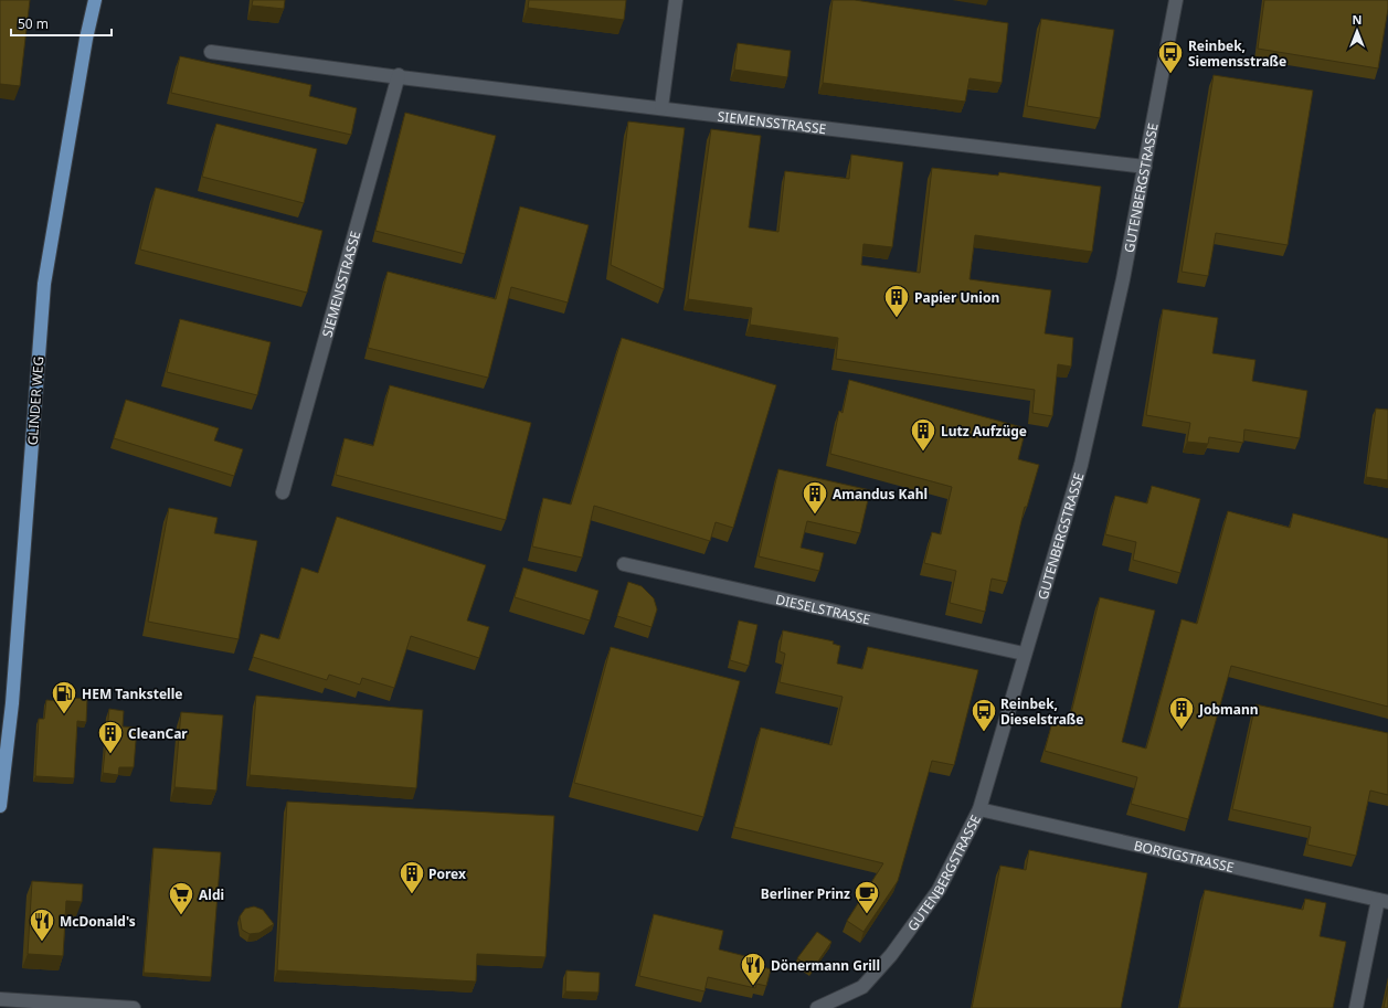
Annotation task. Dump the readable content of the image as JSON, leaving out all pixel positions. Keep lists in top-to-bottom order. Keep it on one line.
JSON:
{"streets":{"main road":["GLINDER WEG"],"street":["SIEMENSSTRASSE","GUTENBERGSTRASSE","DIESELSTRASSE","BORSIGSTRASSE"]},"crossings":[["SIEMENSSTRASSE","GUTENBERGSTRASSE"],["GUTENBERGSTRASSE","DIESELSTRASSE"],["GUTENBERGSTRASSE","BORSIGSTRASSE"]],"places":{"bus stop":["Reinbek, Siemensstraße","Reinbek, Dieselstraße"],"building":["Papier Union","Lutz Aufzüge","Amandus Kahl","Jobmann","CleanCar","Porex"],"fuel station":["HEM Tankstelle"],"cafe":["Berliner Prinz"],"supermarket":["Aldi"],"restaurant":["McDonald's","Dönermann Grill"]},"scale_bar":"50 m","north":"top"}
